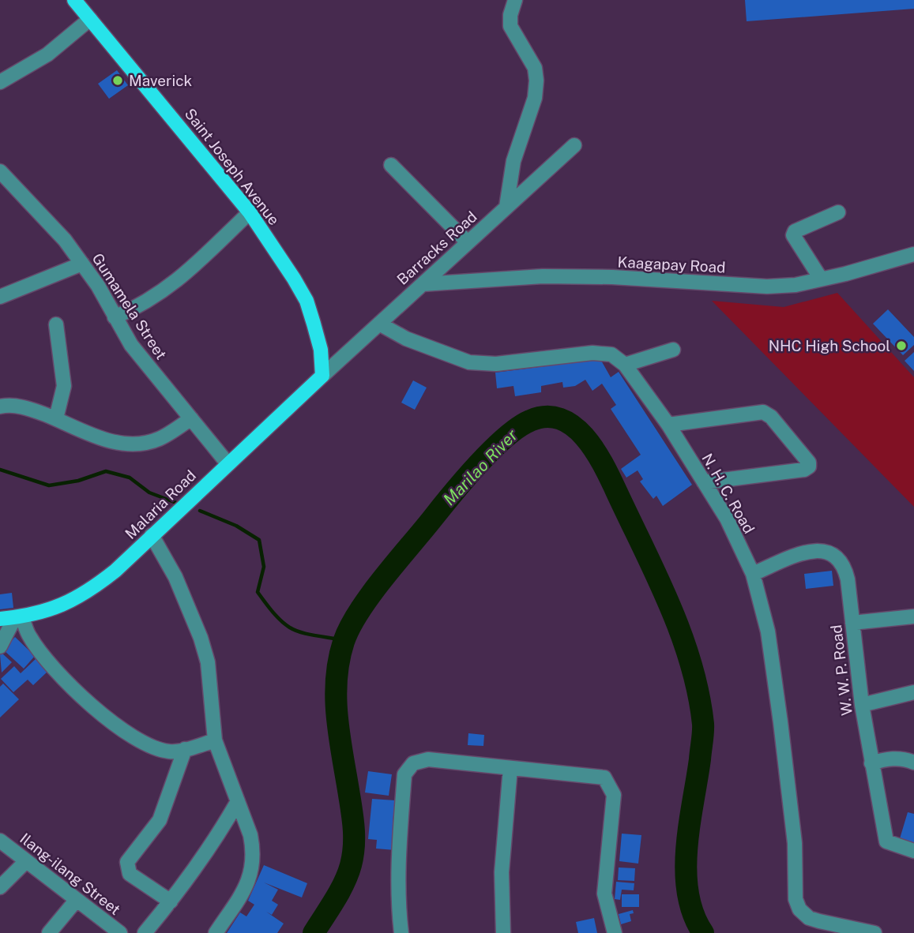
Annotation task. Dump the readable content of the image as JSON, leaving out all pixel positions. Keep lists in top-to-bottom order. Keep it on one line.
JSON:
{"streets":{"main road":["Saint Joseph Avenue","Malaria Road"],"street":["Barracks Road","Kaagapay Road","Gumamela Street","N. H. C. Road","W. W. P. Road","Ilang-ilang Street"]},"crossings":[["Saint Joseph Avenue","Barracks Road"],["Saint Joseph Avenue","Malaria Road"],["Barracks Road","Kaagapay Road"],["Barracks Road","N. H. C. Road"],["Barracks Road","Malaria Road"],["Gumamela Street","Malaria Road"],["N. H. C. Road","W. W. P. Road"]],"water":["Marilao River"],"places":["Maverick","NHC High School"]}
